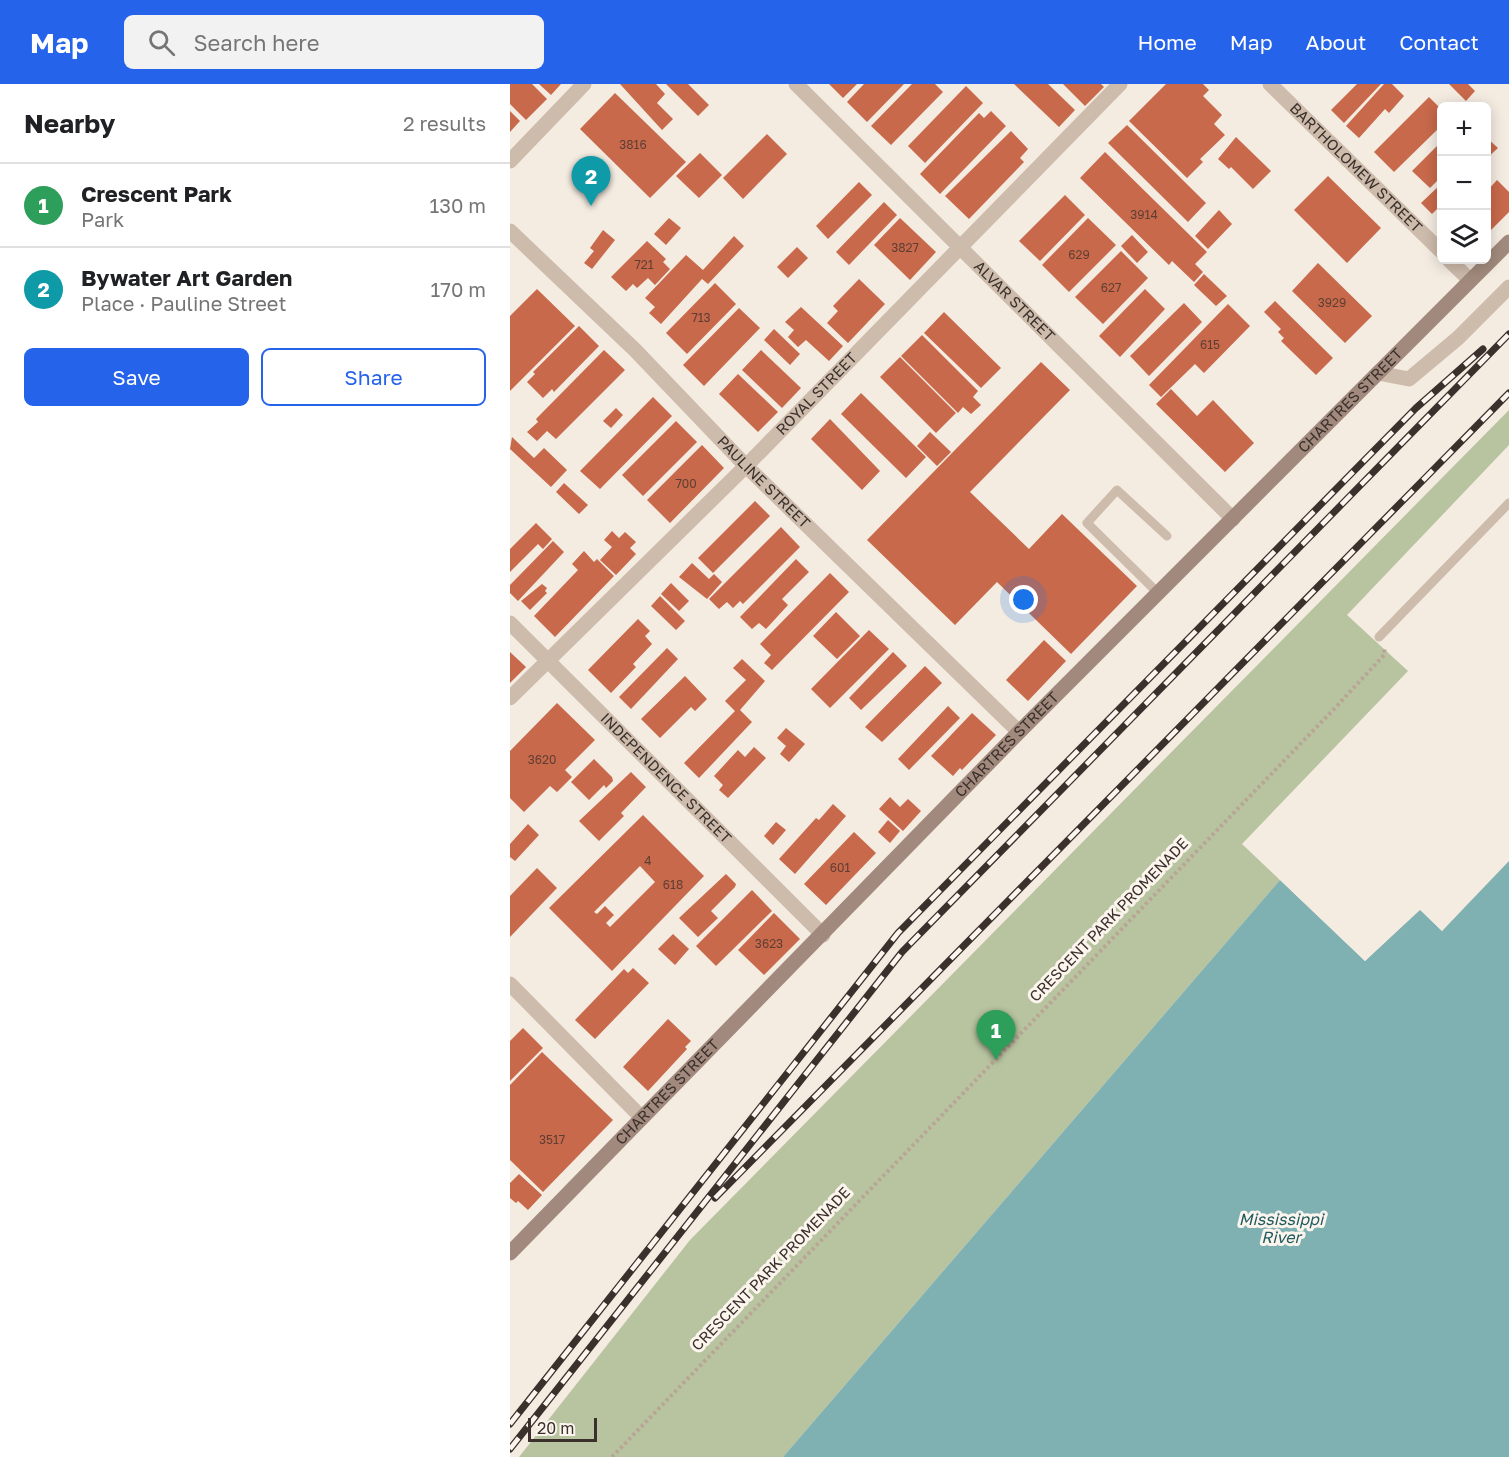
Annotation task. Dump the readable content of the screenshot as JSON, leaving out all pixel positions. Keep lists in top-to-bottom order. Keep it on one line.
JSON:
{"streets":{"street":["BARTHOLOMEW STREET","ALVAR STREET","ROYAL STREET","CHARTRES STREET","PAULINE STREET","INDEPENDENCE STREET"],"path":["CRESCENT PARK PROMENADE"]},"crossings":[["ALVAR STREET","ROYAL STREET"],["ALVAR STREET","CHARTRES STREET"],["ROYAL STREET","PAULINE STREET"],["ROYAL STREET","INDEPENDENCE STREET"],["CHARTRES STREET","PAULINE STREET"],["CHARTRES STREET","INDEPENDENCE STREET"]],"water":["Mississippi River"],"house_numbers":["3816","3914","3827","629","721","627","3929","713","615","700","3620","4","601","618","3623","3517"],"scale_bar":"20 m","page":{"header":"Map","search":"Search here","nav":["Home","Map","About","Contact"],"heading":["Nearby","2 results"],"map_buttons":["+","−"],"pins":["2","1"],"list":[{"mark":"1","name":"Crescent Park","note":"Park","value":"130 m"},{"mark":"2","name":"Bywater Art Garden","note":"Place · Pauline Street","value":"170 m"}],"buttons":["Save","Share"],"scale":"20 m"}}
